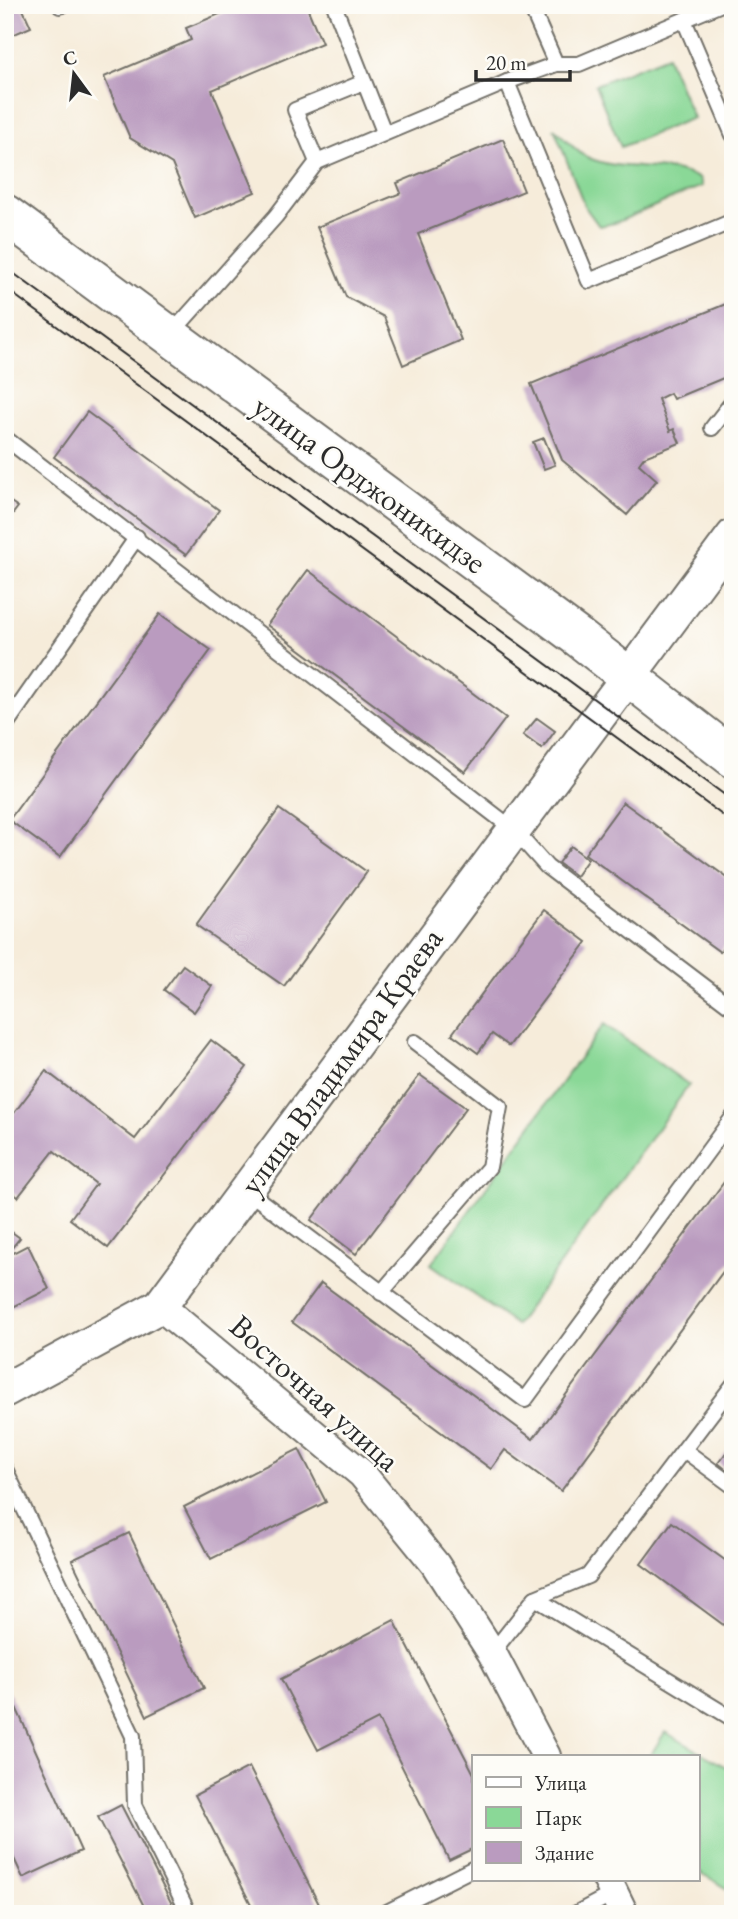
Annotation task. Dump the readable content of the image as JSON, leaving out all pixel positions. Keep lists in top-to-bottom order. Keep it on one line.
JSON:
{"streets":{"main road":["улица Орджоникидзе"],"street":["улица Владимира Краева","Восточная улица"]},"crossings":[["улица Орджоникидзе","улица Владимира Краева"],["улица Владимира Краева","Восточная улица"]],"legend":["Улица","Парк","Здание"],"scale_bar":"20 m","north":"top"}
